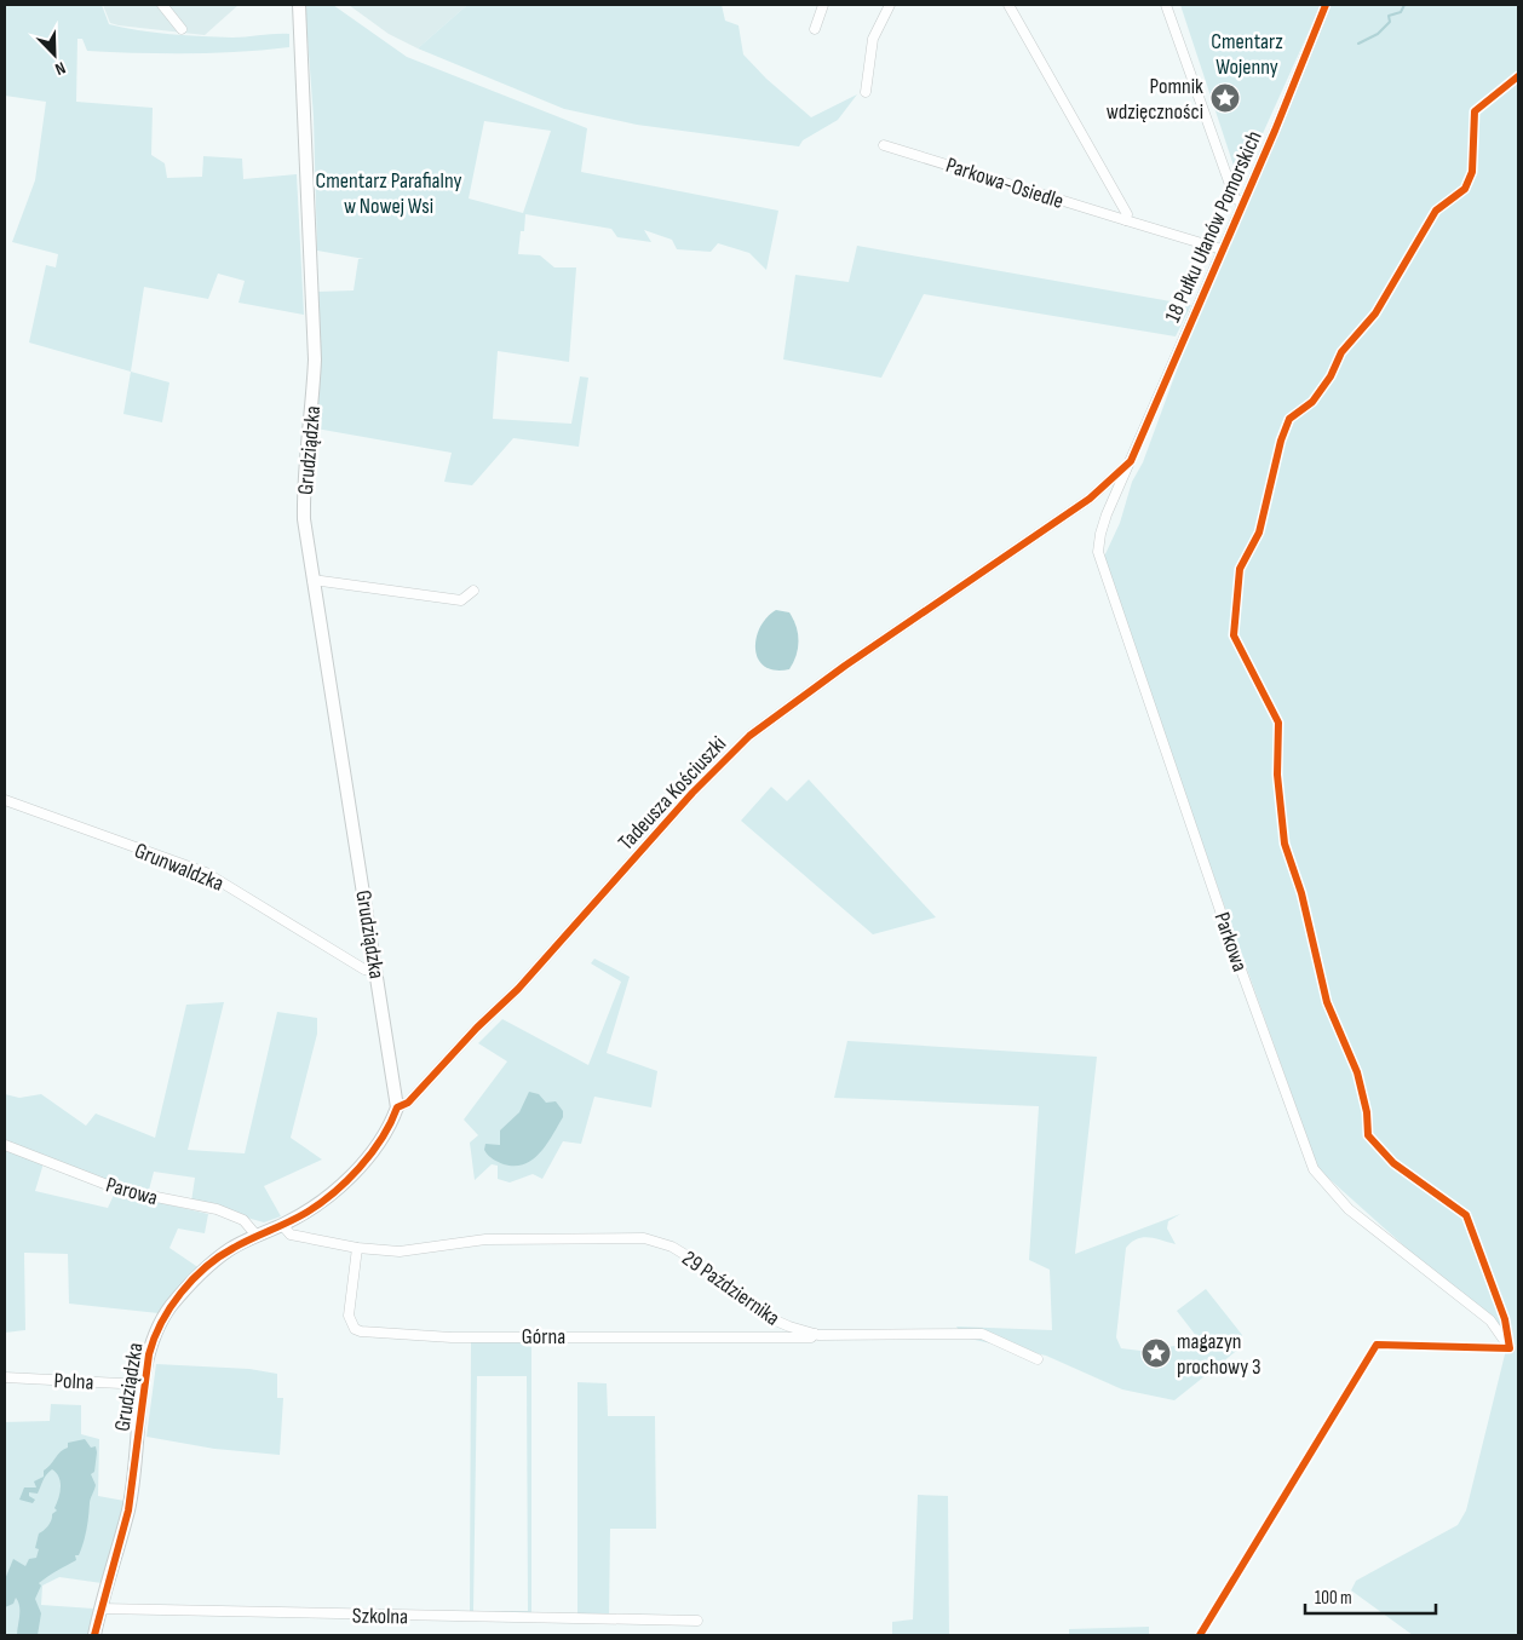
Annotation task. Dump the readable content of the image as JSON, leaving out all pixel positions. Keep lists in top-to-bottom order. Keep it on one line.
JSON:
{"streets":{"street":["Parkowa-Osiedle","18 Pułku Ułanów Pomorskich","Grudziądzka","Tadeusza Kościuszki","Grunwaldzka","Parkowa","Parowa","29 Października","Górna","Polna","Szkolna"]},"crossings":[["Parkowa-Osiedle","18 Pułku Ułanów Pomorskich"],["18 Pułku Ułanów Pomorskich","Tadeusza Kościuszki"],["18 Pułku Ułanów Pomorskich","Parkowa"],["Grudziądzka","Tadeusza Kościuszki"],["Grudziądzka","Grunwaldzka"],["Grudziądzka","Parowa"],["Grudziądzka","29 Października"],["Grudziądzka","Polna"],["Grudziądzka","Szkolna"],["Tadeusza Kościuszki","Parkowa"],["29 Października","Górna"]],"parks":["Cmentarz Wojenny","Cmentarz Parafialny w Nowej Wsi"],"places":{"place":["Pomnik wdzięczności","magazyn prochowy 3"]},"scale_bar":"100 m","north":"bottom right"}
